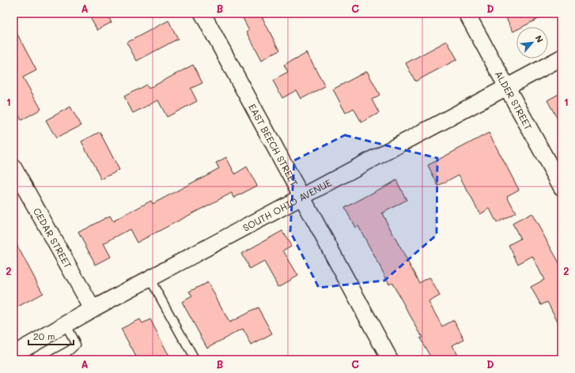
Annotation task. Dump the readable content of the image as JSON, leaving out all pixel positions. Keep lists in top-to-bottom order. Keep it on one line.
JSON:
{"streets":{"street":["ALDER STREET","EAST BEECH STREET","SOUTH OHIO AVENUE","CEDAR STREET"]},"crossings":[["ALDER STREET","SOUTH OHIO AVENUE"],["EAST BEECH STREET","SOUTH OHIO AVENUE"],["SOUTH OHIO AVENUE","CEDAR STREET"]],"scale_bar":"20 m","north":"top right","grid":{"columns":["A","B","C","D"],"rows":["1","2"]}}
